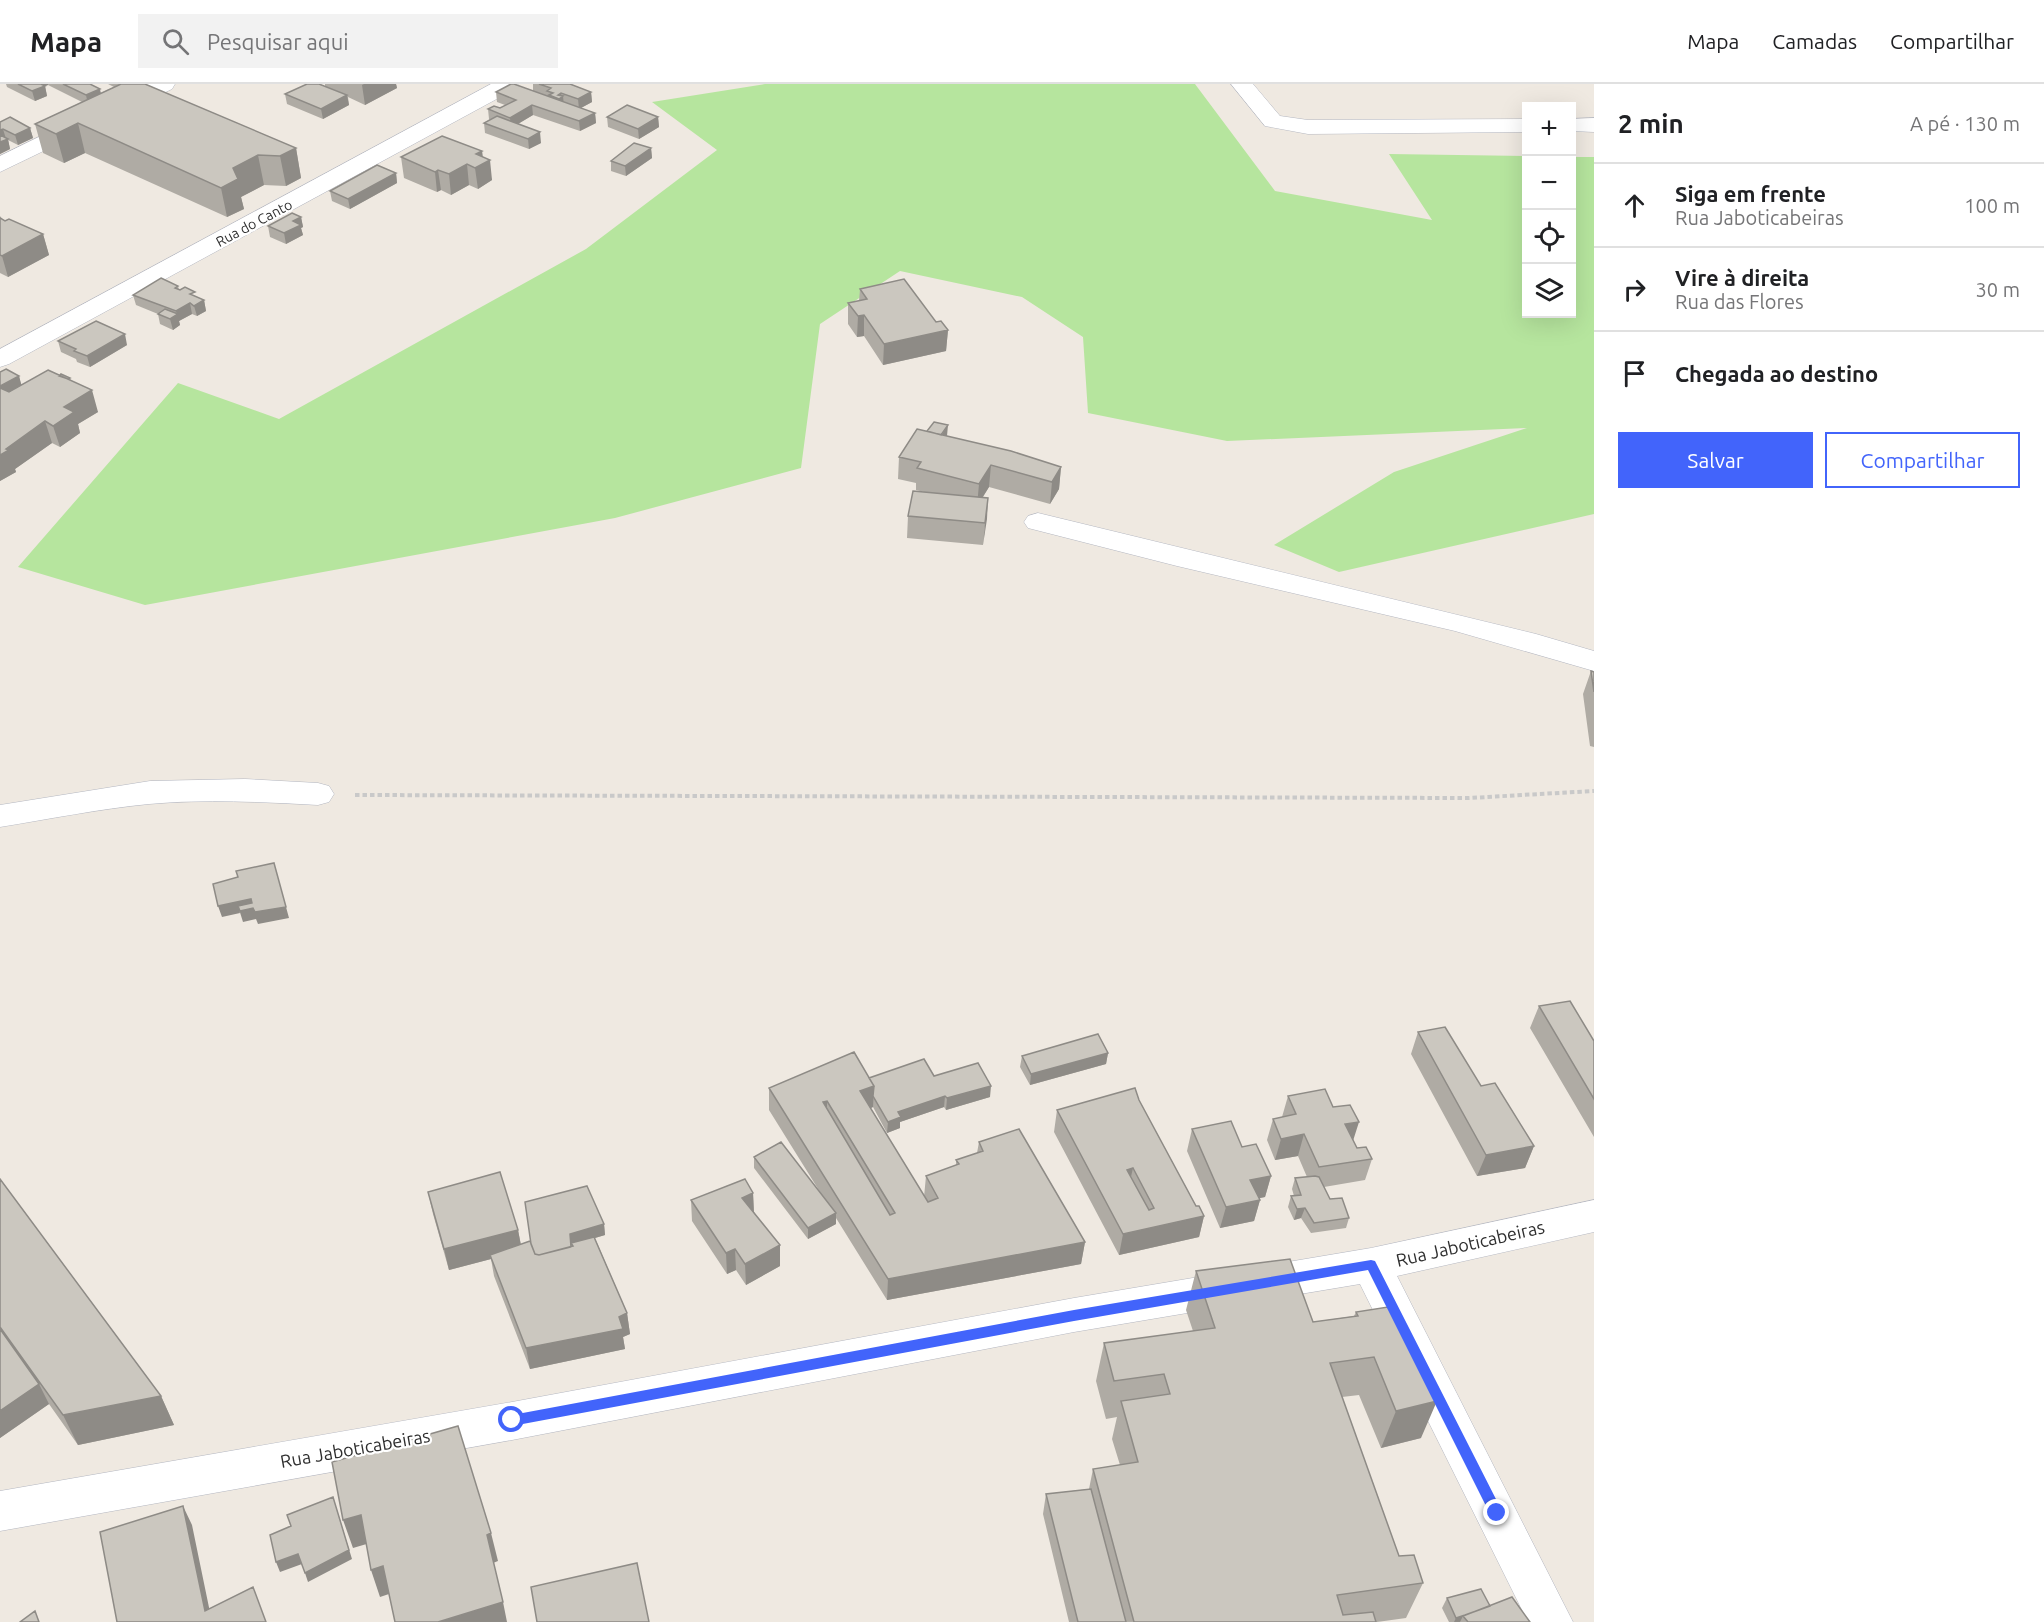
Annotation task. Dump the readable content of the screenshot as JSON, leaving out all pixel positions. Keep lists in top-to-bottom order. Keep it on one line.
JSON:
{"streets":{"street":["Rua do Canto","Rua Jaboticabeiras"]},"page":{"header":"Mapa","search":"Pesquisar aqui","nav":["Mapa","Camadas","Compartilhar"],"heading":["2 min","A pé · 130 m"],"map_buttons":["+","−"],"list":[["Siga em frente","Rua Jaboticabeiras","100 m"],["Vire à direita","Rua das Flores","30 m"],"Chegada ao destino"],"buttons":["Salvar","Compartilhar"]}}
